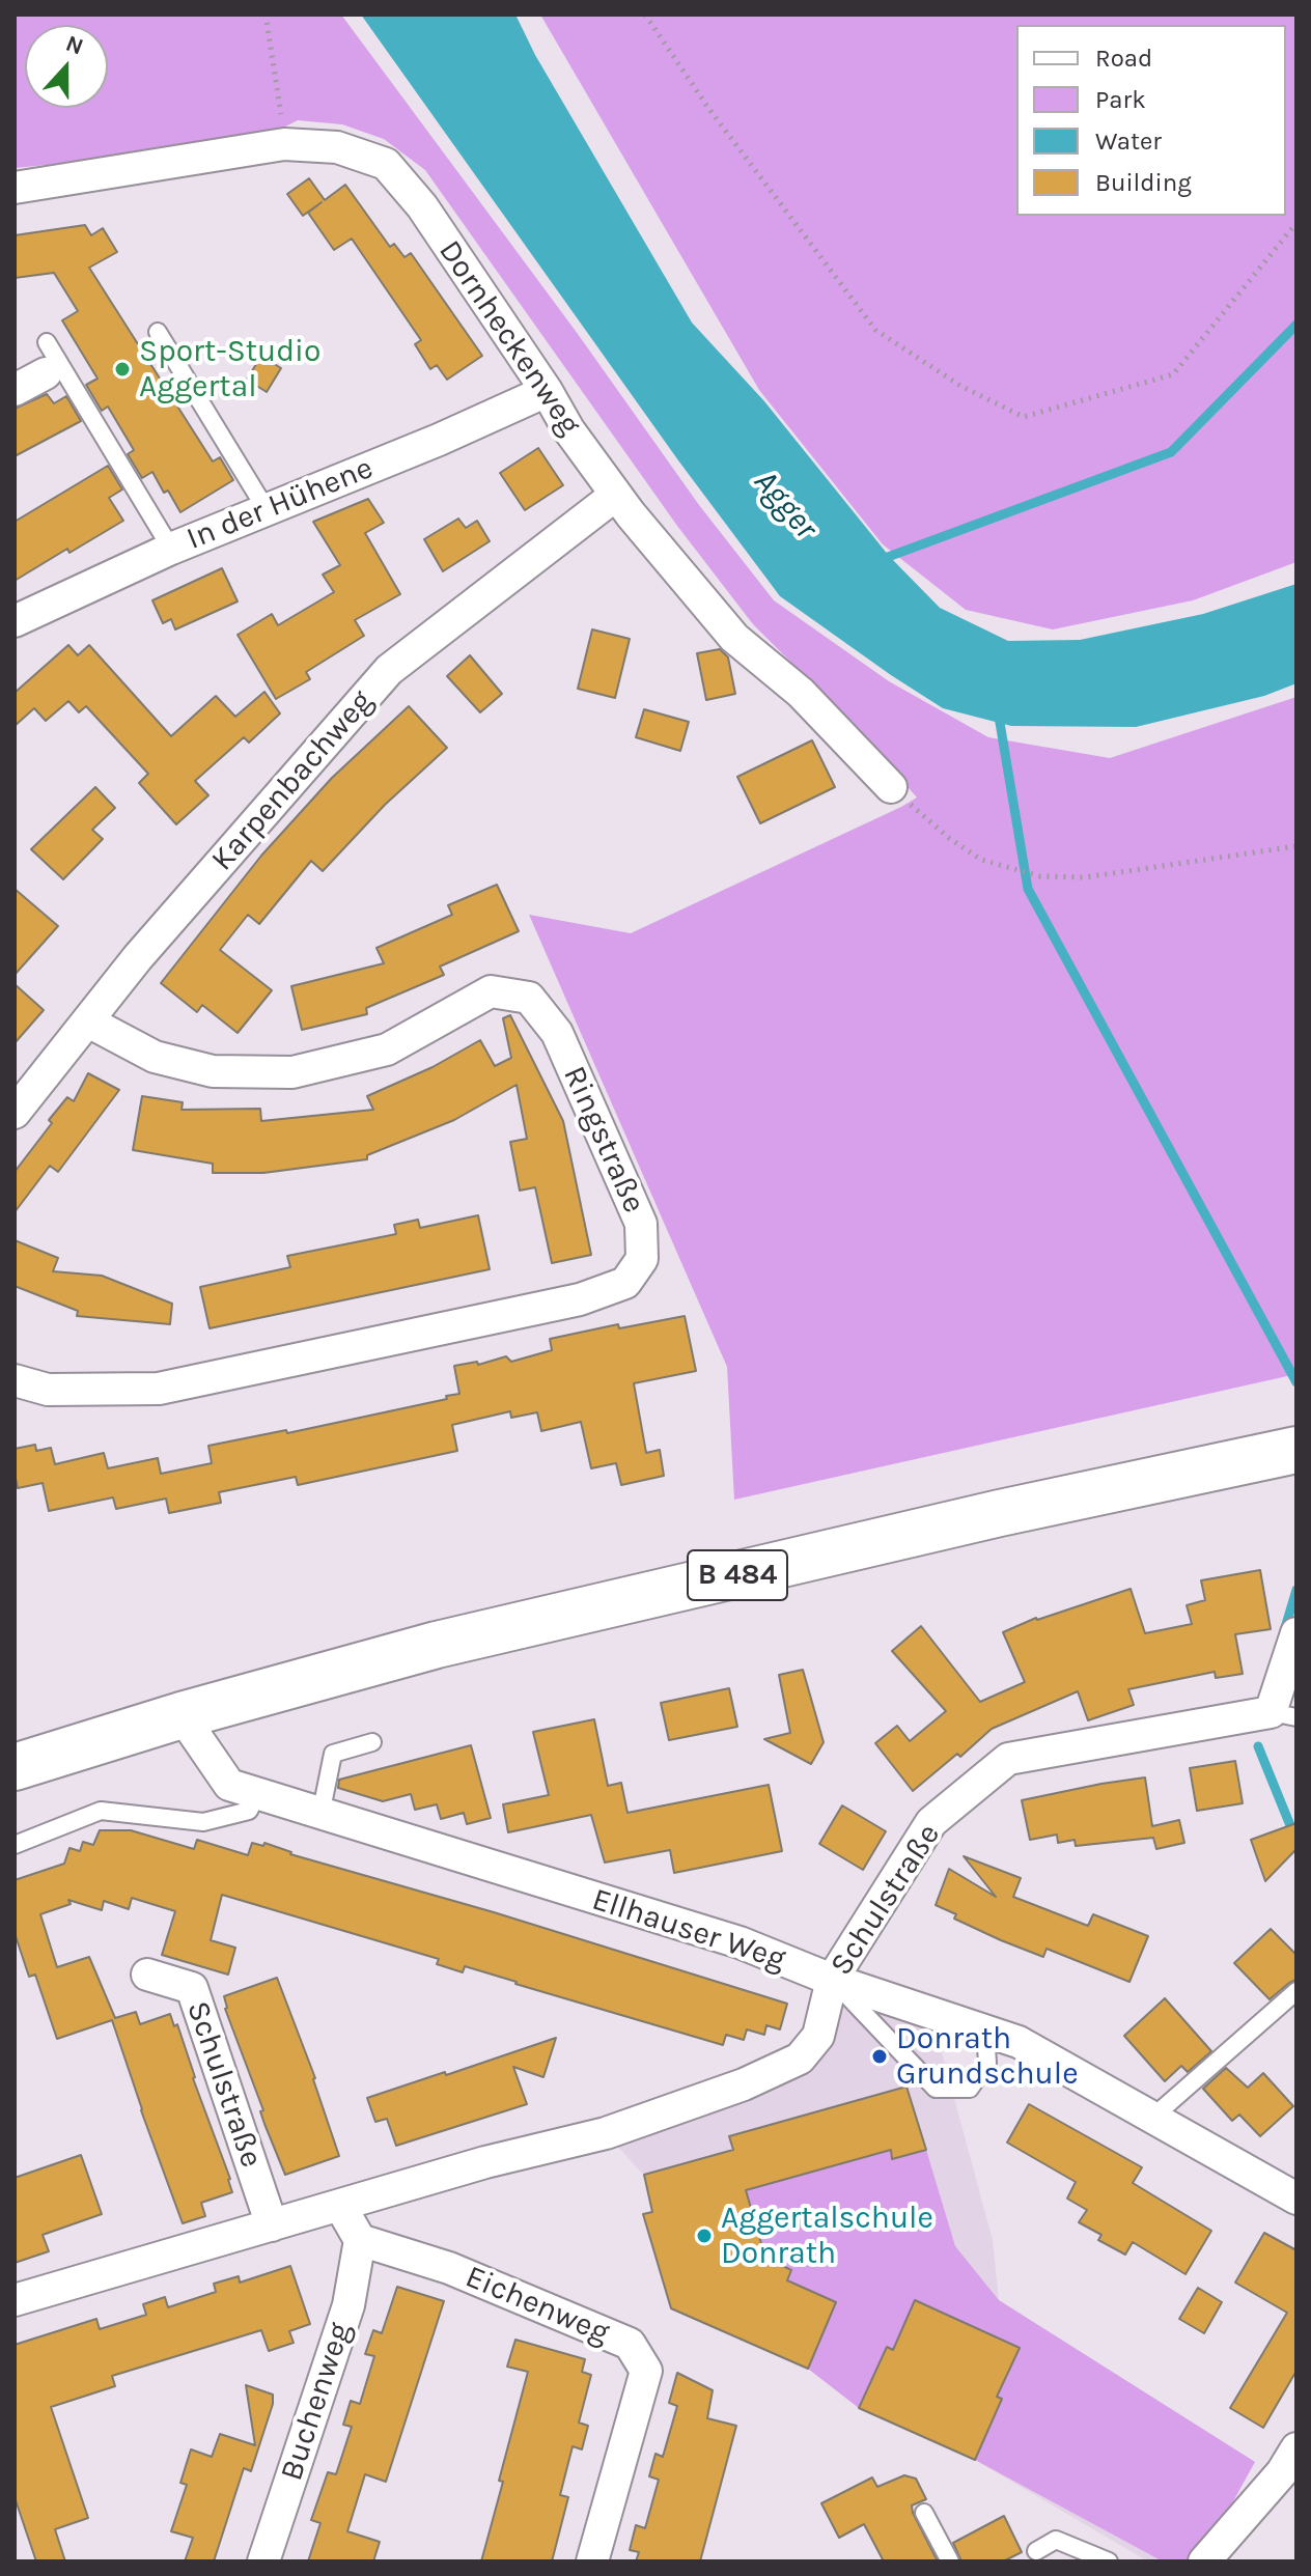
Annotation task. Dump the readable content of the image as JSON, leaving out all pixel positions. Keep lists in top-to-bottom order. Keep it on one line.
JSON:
{"streets":{"main road":["B 484"],"street":["Dornheckenweg","In der Hühene","Karpenbachweg","Ringstraße","Schulstraße","Ellhauser Weg","Eichenweg","Buchenweg"]},"crossings":[["Dornheckenweg","In der Hühene"],["Dornheckenweg","Karpenbachweg"],["Karpenbachweg","Ringstraße"],["B 484","Ellhauser Weg"],["Schulstraße","Ellhauser Weg"],["Eichenweg","Buchenweg"]],"water":["Agger"],"places":["Sport-Studio Aggertal","Donrath Grundschule","Aggertalschule Donrath"],"legend":["Road","Park","Water","Building"],"north":"top"}
